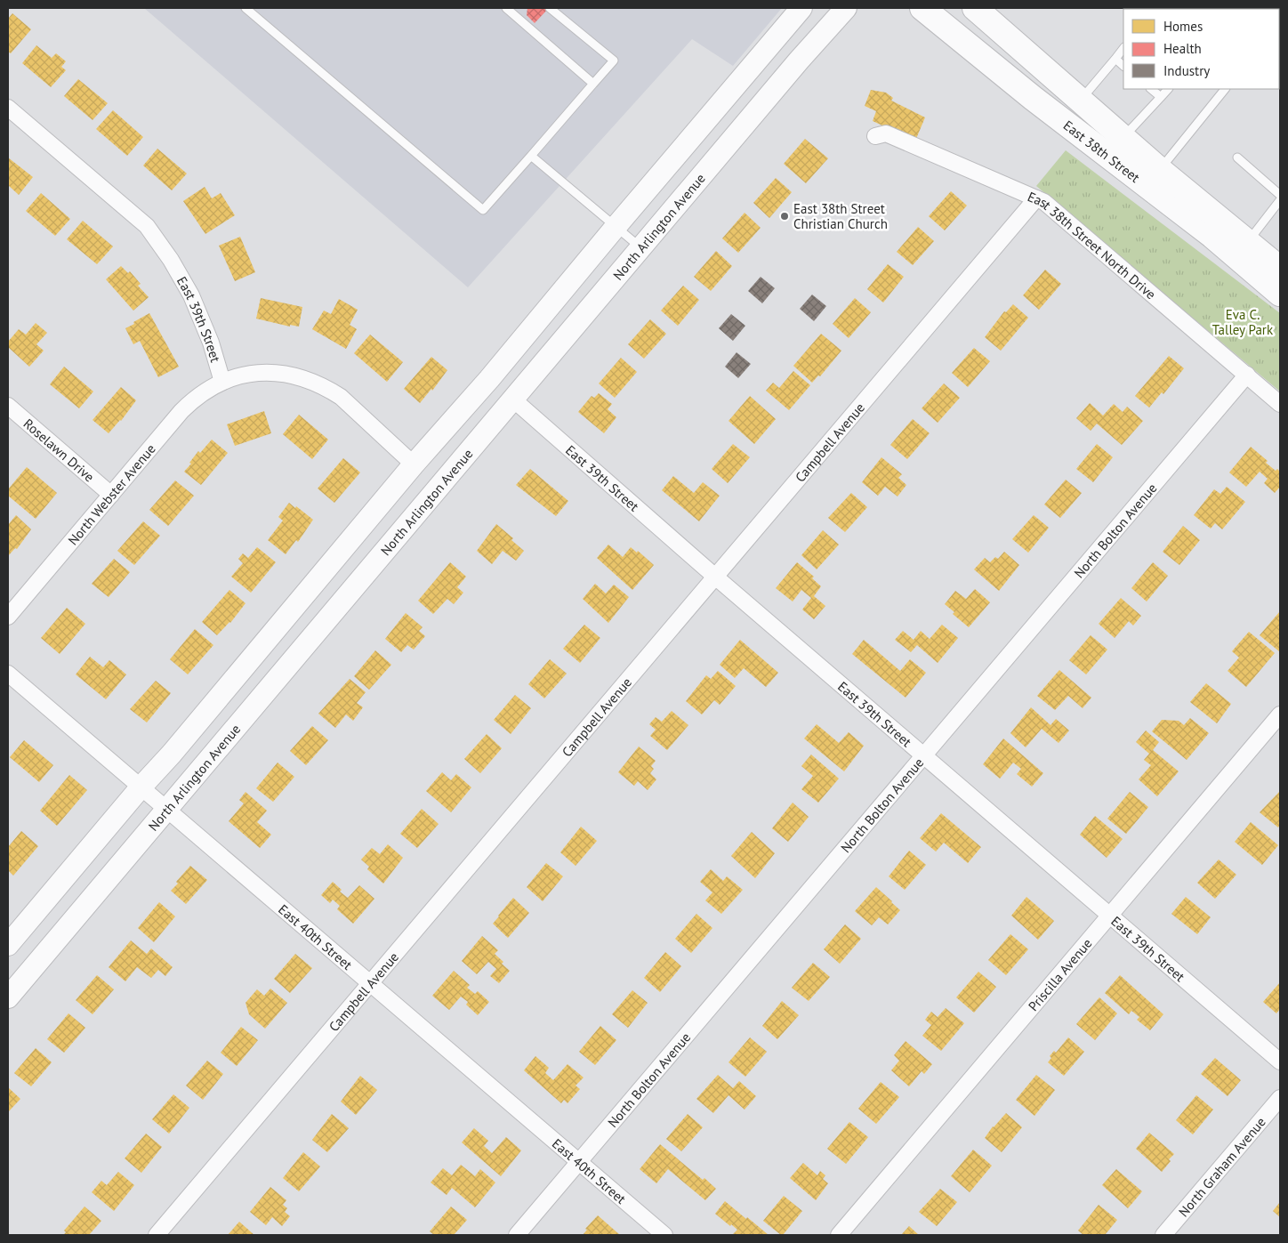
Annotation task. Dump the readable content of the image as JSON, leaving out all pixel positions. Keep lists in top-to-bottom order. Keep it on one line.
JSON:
{"streets":{"main road":["East 38th Street","North Arlington Avenue"],"street":["East 38th Street North Drive","East 39th Street","Campbell Avenue","Roselawn Drive","North Webster Avenue","North Bolton Avenue","East 40th Street","Priscilla Avenue","North Graham Avenue"]},"crossings":[["North Arlington Avenue","East 39th Street"],["North Arlington Avenue","East 40th Street"],["East 38th Street North Drive","Campbell Avenue"],["East 38th Street North Drive","North Bolton Avenue"],["East 39th Street","Campbell Avenue"],["East 39th Street","North Webster Avenue"],["East 39th Street","North Bolton Avenue"],["East 39th Street","Priscilla Avenue"],["Campbell Avenue","East 40th Street"],["Roselawn Drive","North Webster Avenue"],["North Bolton Avenue","East 40th Street"]],"parks":["Eva C. Talley Park"],"places":["East 38th Street Christian Church"],"legend":["Homes","Health","Industry"]}
